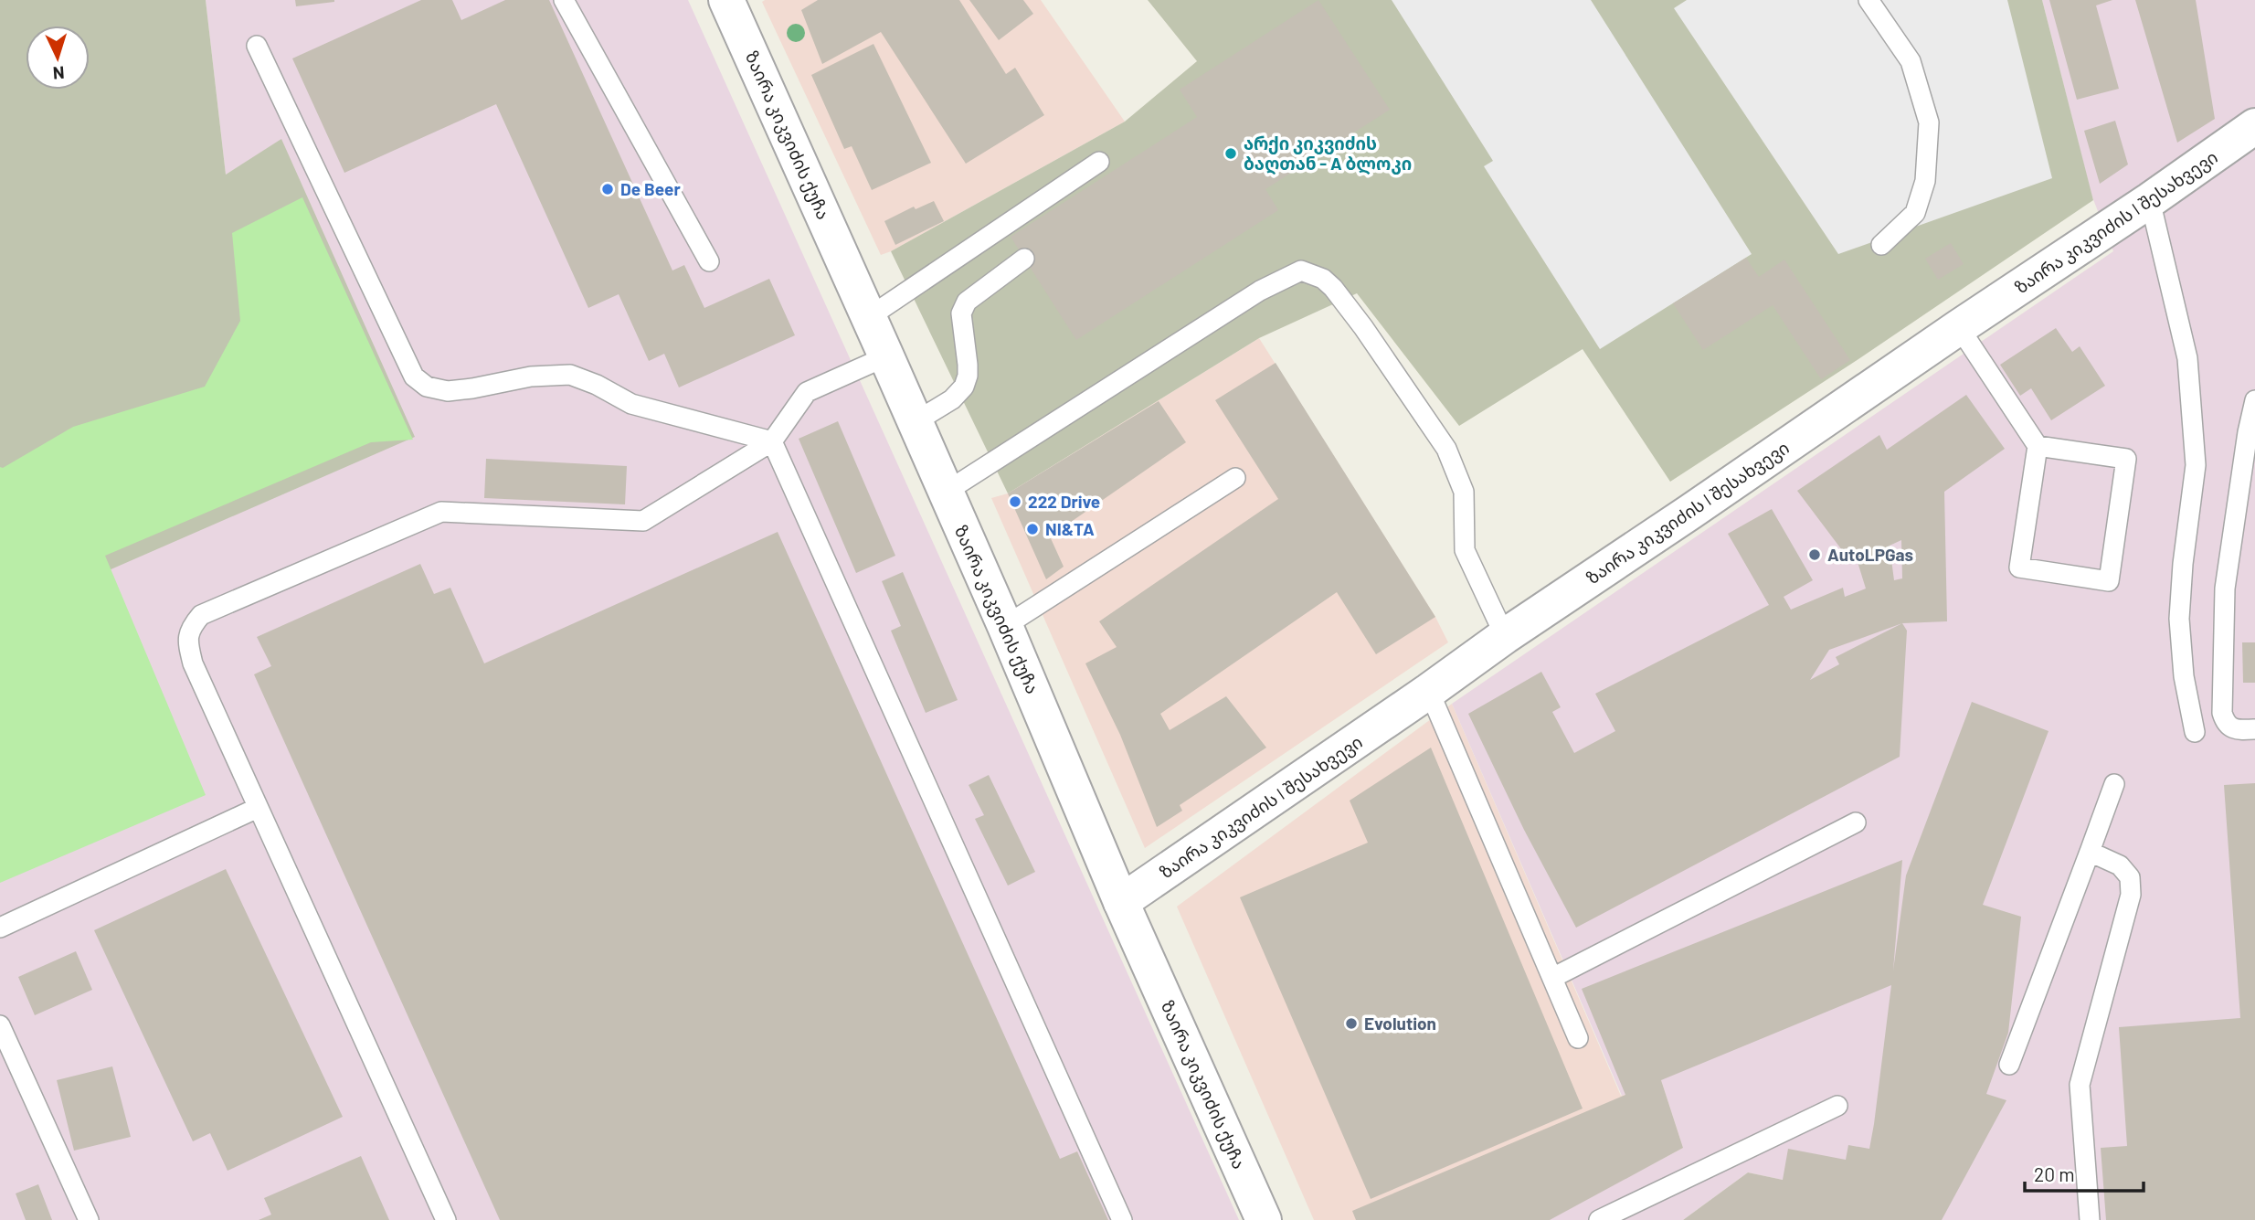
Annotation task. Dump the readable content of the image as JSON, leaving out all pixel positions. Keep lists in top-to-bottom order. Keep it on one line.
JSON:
{"streets":{"street":["ზაირა კიკვიძის ქუჩა","ზაირა კიკვიძის I შესახვევი"]},"crossings":[["ზაირა კიკვიძის ქუჩა","ზაირა კიკვიძის I შესახვევი"]],"places":["არქი კიკვიძის ბაღთან - A ბლოკი","De Beer","222 Drive","NI&TA","AutoLPGas","Evolution"],"scale_bar":"20 m","north":"bottom"}
